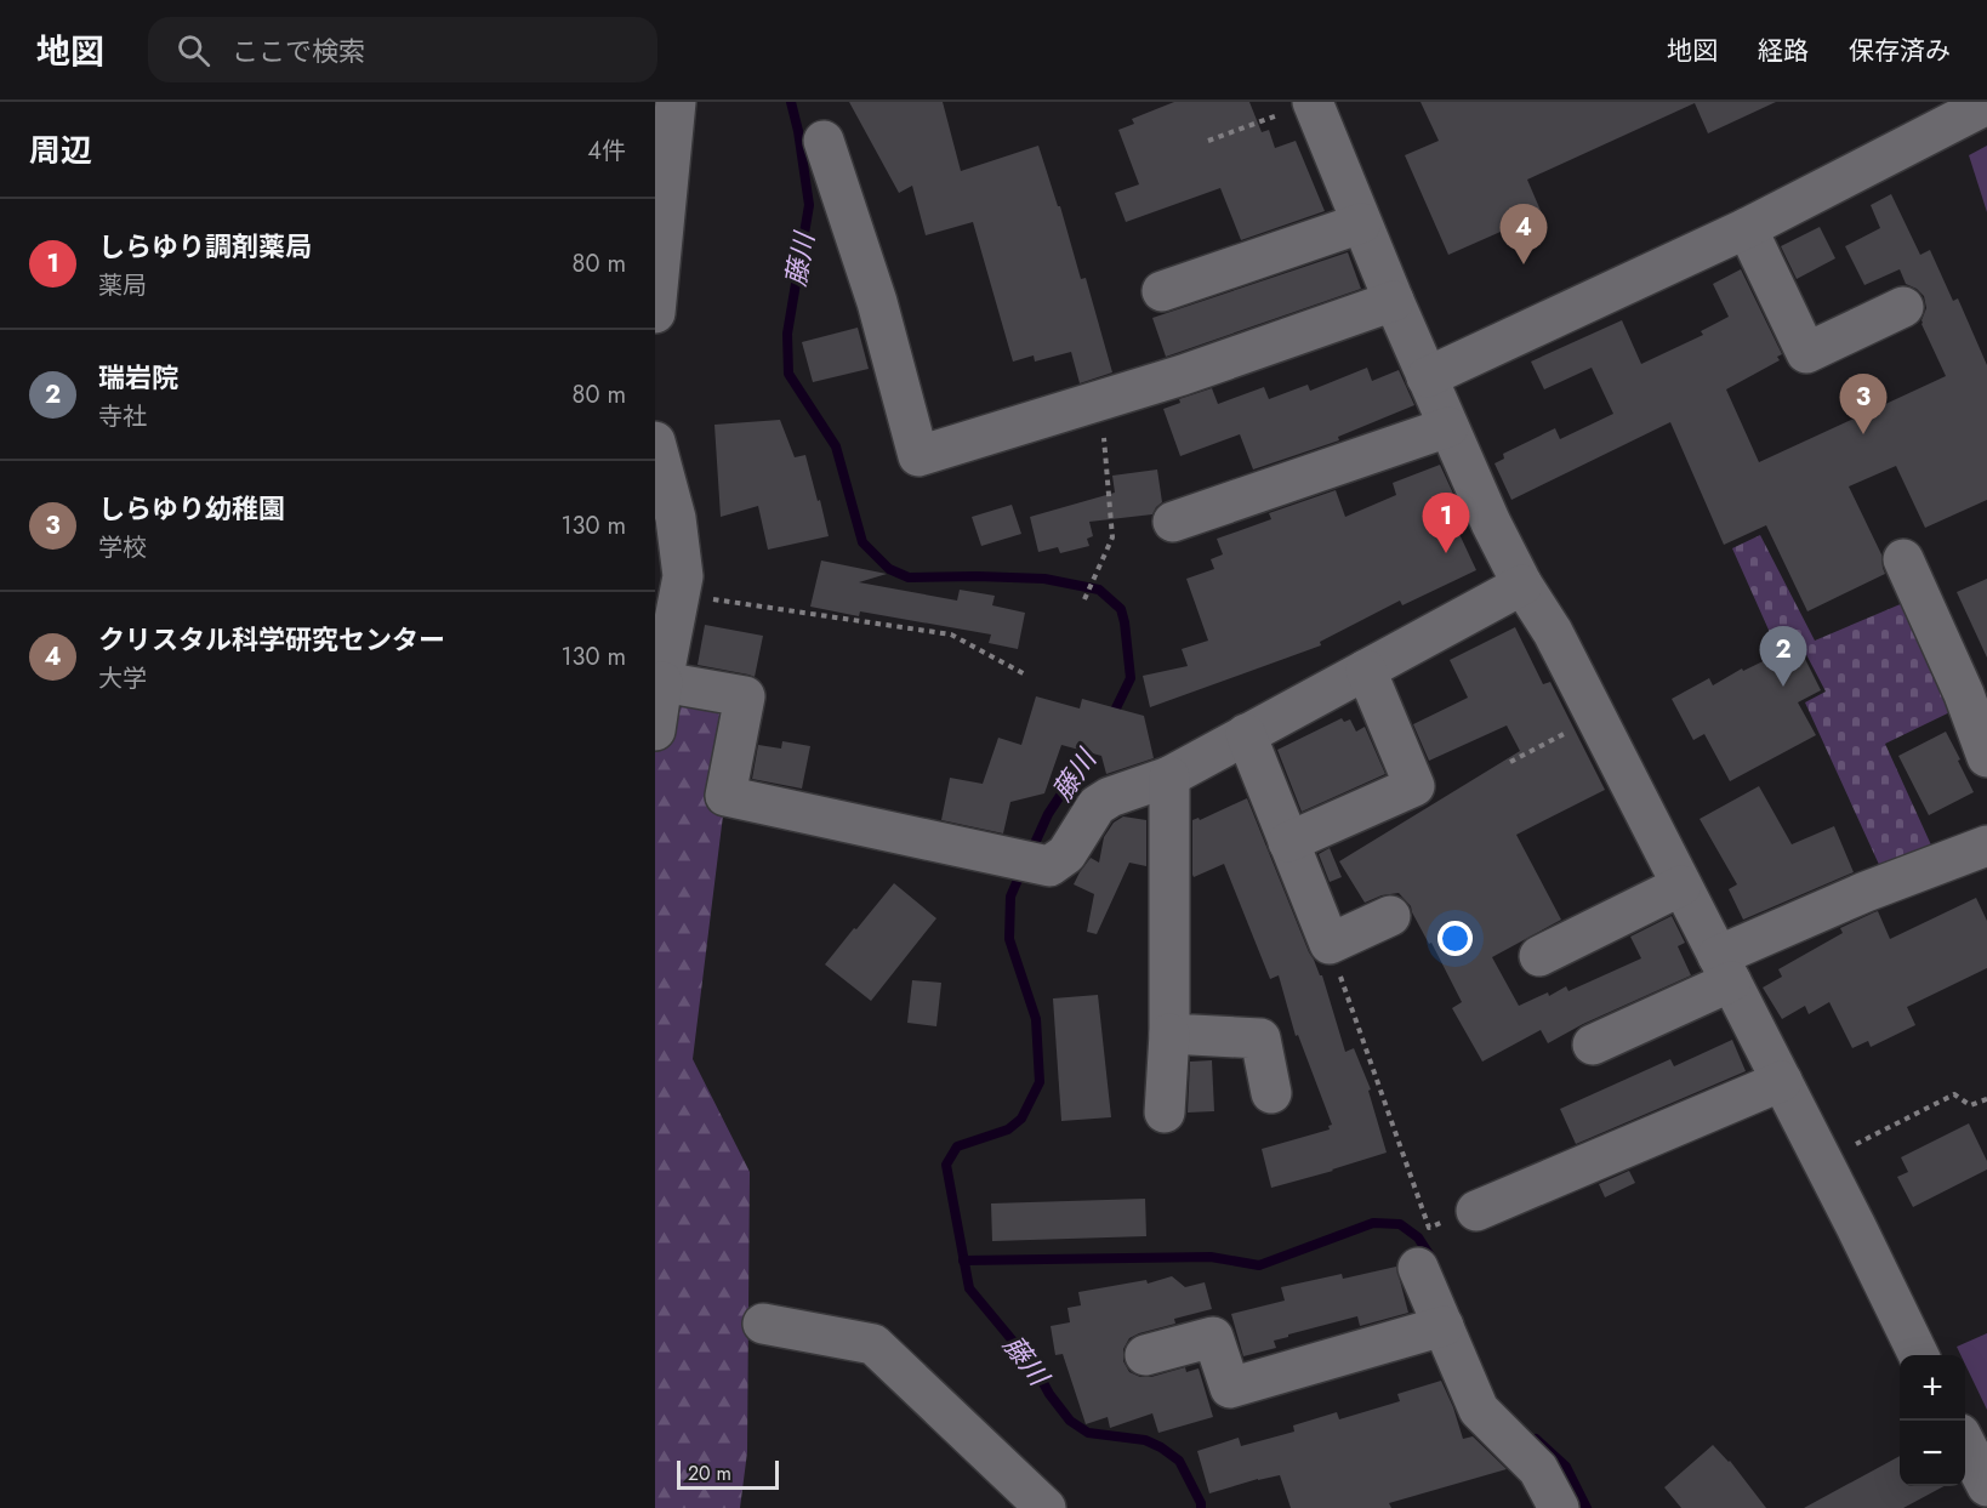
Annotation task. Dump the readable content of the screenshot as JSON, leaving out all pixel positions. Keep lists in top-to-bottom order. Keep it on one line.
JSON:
{"water":["藤川"],"scale_bar":"20 m","page":{"header":"地図","search":"ここで検索","nav":["地図","経路","保存済み"],"heading":["周辺","4件"],"list":[{"mark":"1","name":"しらゆり調剤薬局","note":"薬局","value":"80 m"},{"mark":"2","name":"瑞岩院","note":"寺社","value":"80 m"},{"mark":"3","name":"しらゆり幼稚園","note":"学校","value":"130 m"},{"mark":"4","name":"クリスタル科学研究センター","note":"大学","value":"130 m"}],"pins":["4","3","1","2"],"map_buttons":["+","−"],"scale":"20 m"}}
